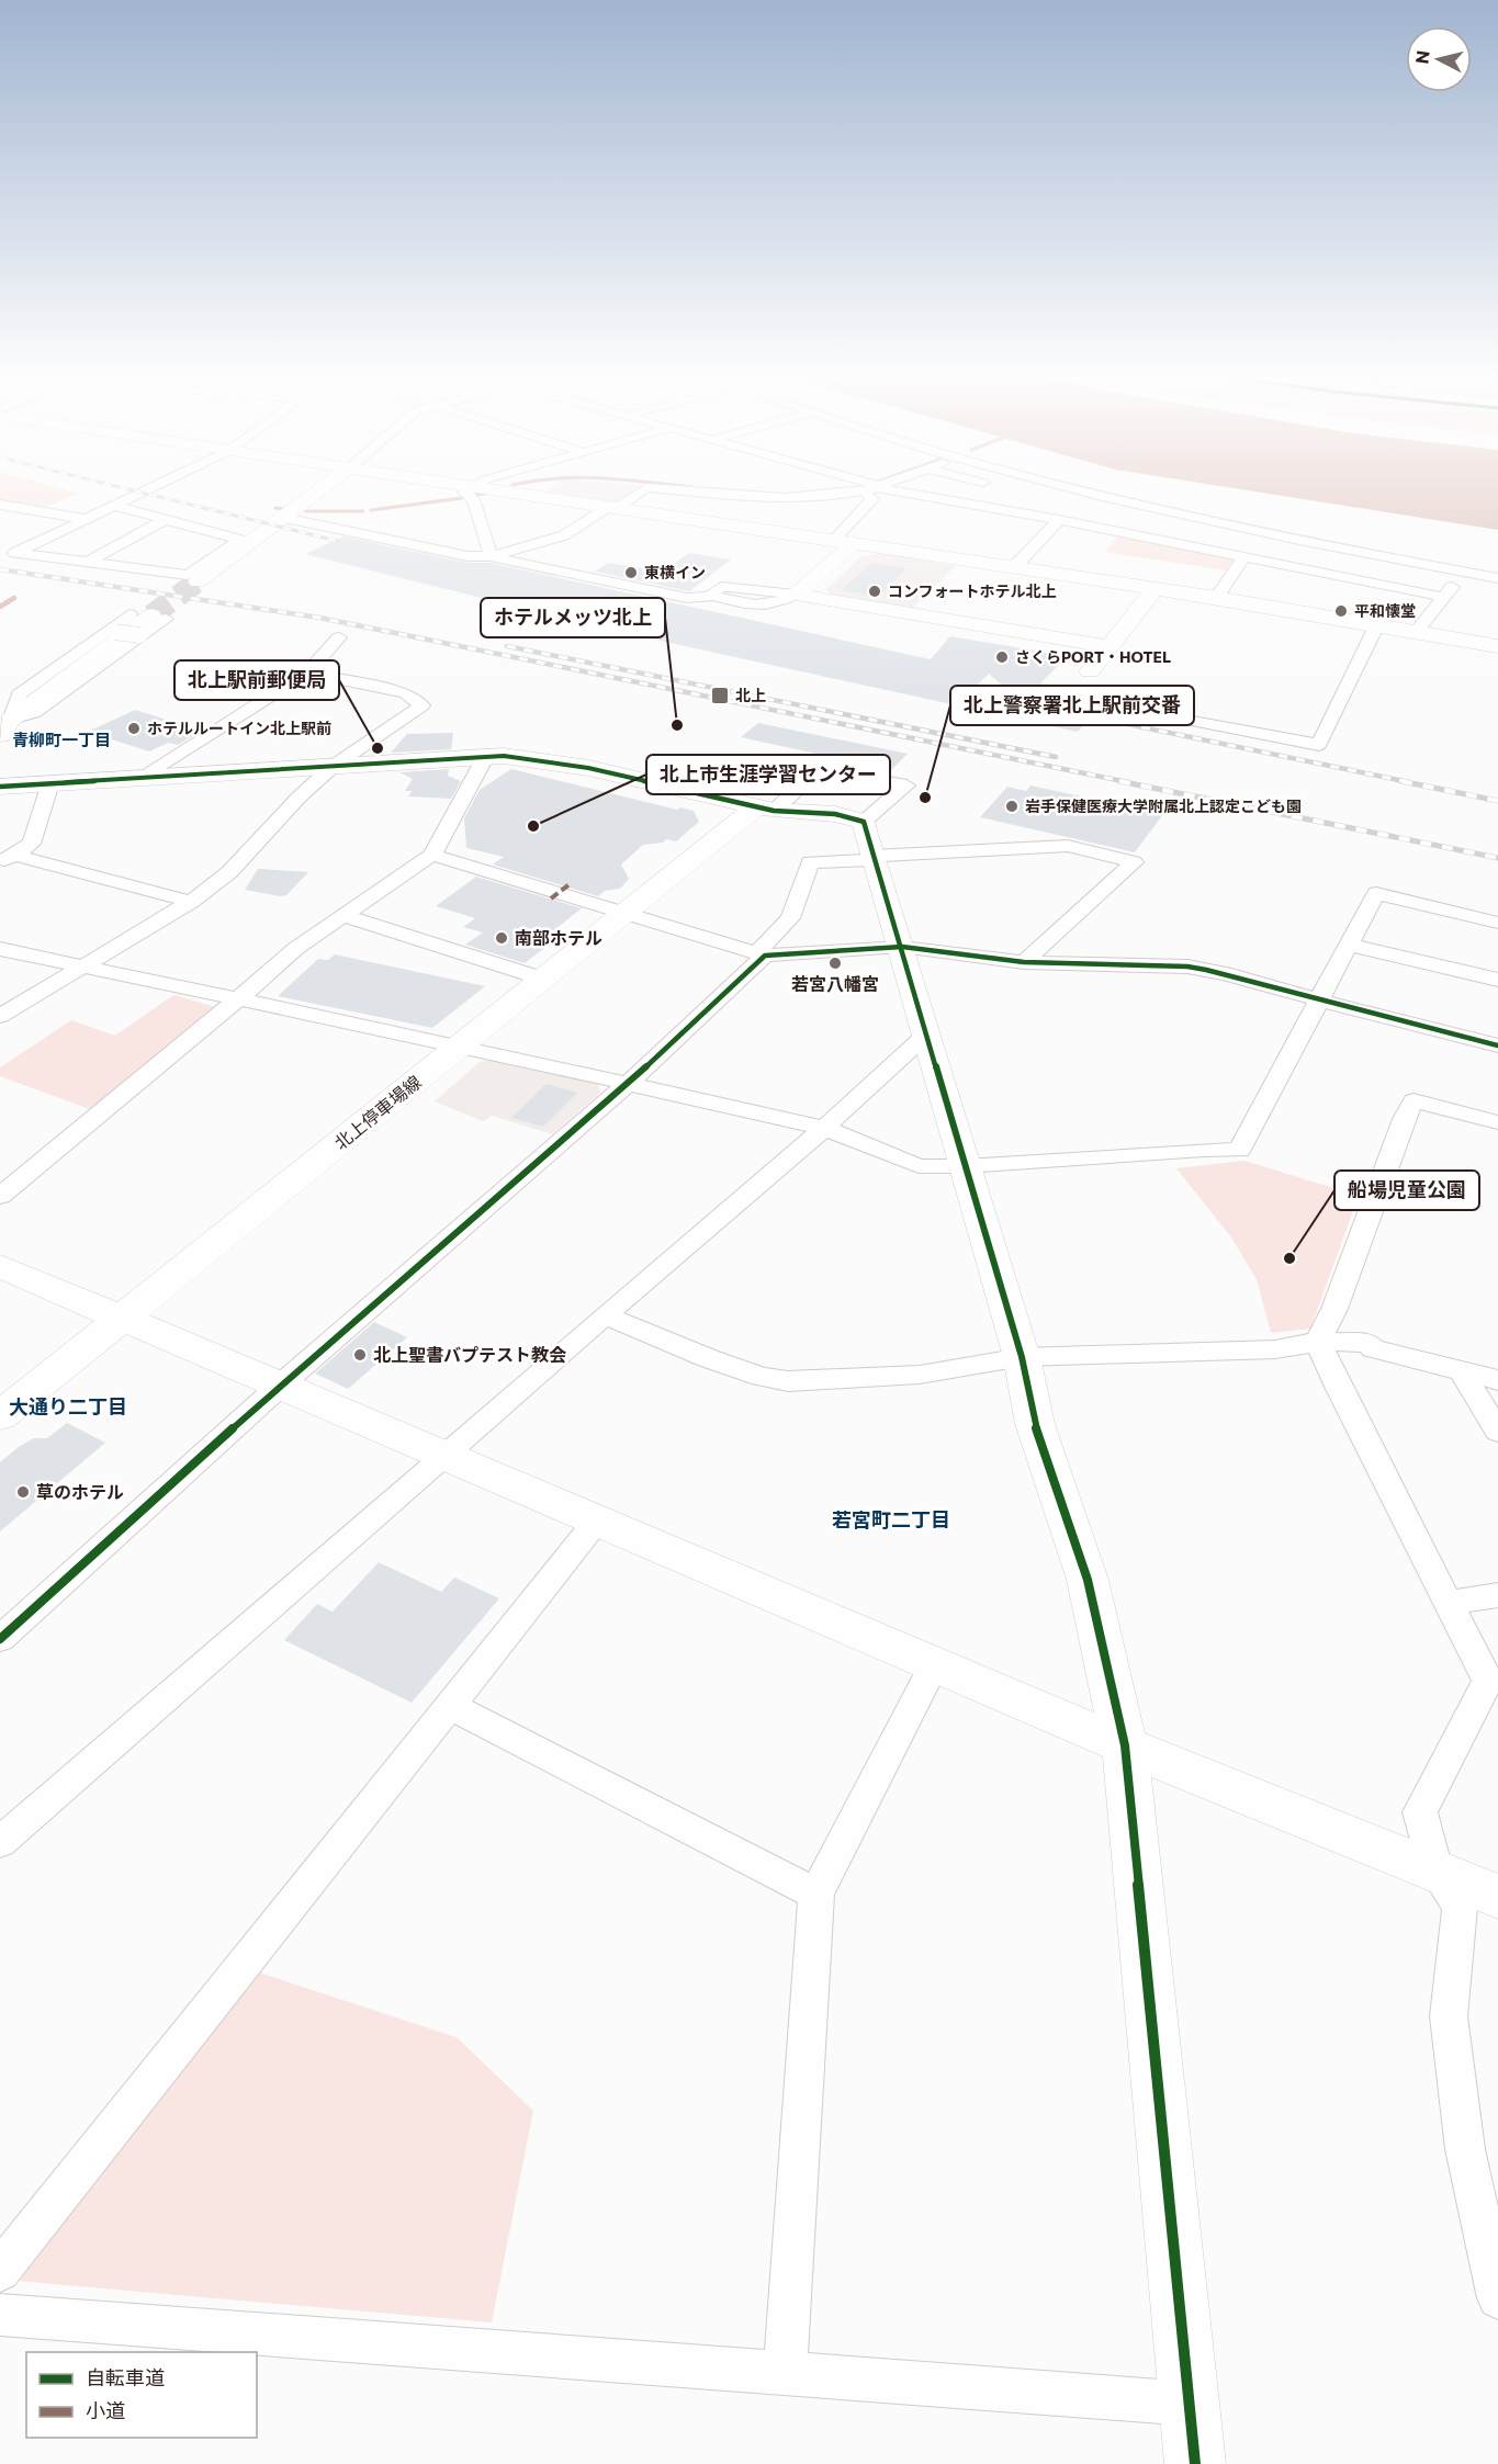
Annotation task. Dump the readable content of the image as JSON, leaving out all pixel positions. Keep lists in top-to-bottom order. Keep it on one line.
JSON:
{"streets":{"street":["北上停車場線"]},"districts":["青柳町一丁目","大通り二丁目","若宮町二丁目"],"places":{"other":["東横イン","コンフォートホテル北上","平和懐堂","さくらPORT・HOTEL","ホテルメッツ北上","ホテルルートイン北上駅前","北上駅前郵便局","北上警察署北上駅前交番","岩手保健医療大学附属北上認定こども園","北上市生涯学習センター","南部ホテル","若宮八幡宮","船場児童公園","北上聖書バプテスト教会","草のホテル"],"transit":["北上"]},"legend":["自転車道","小道"],"north":"left"}
